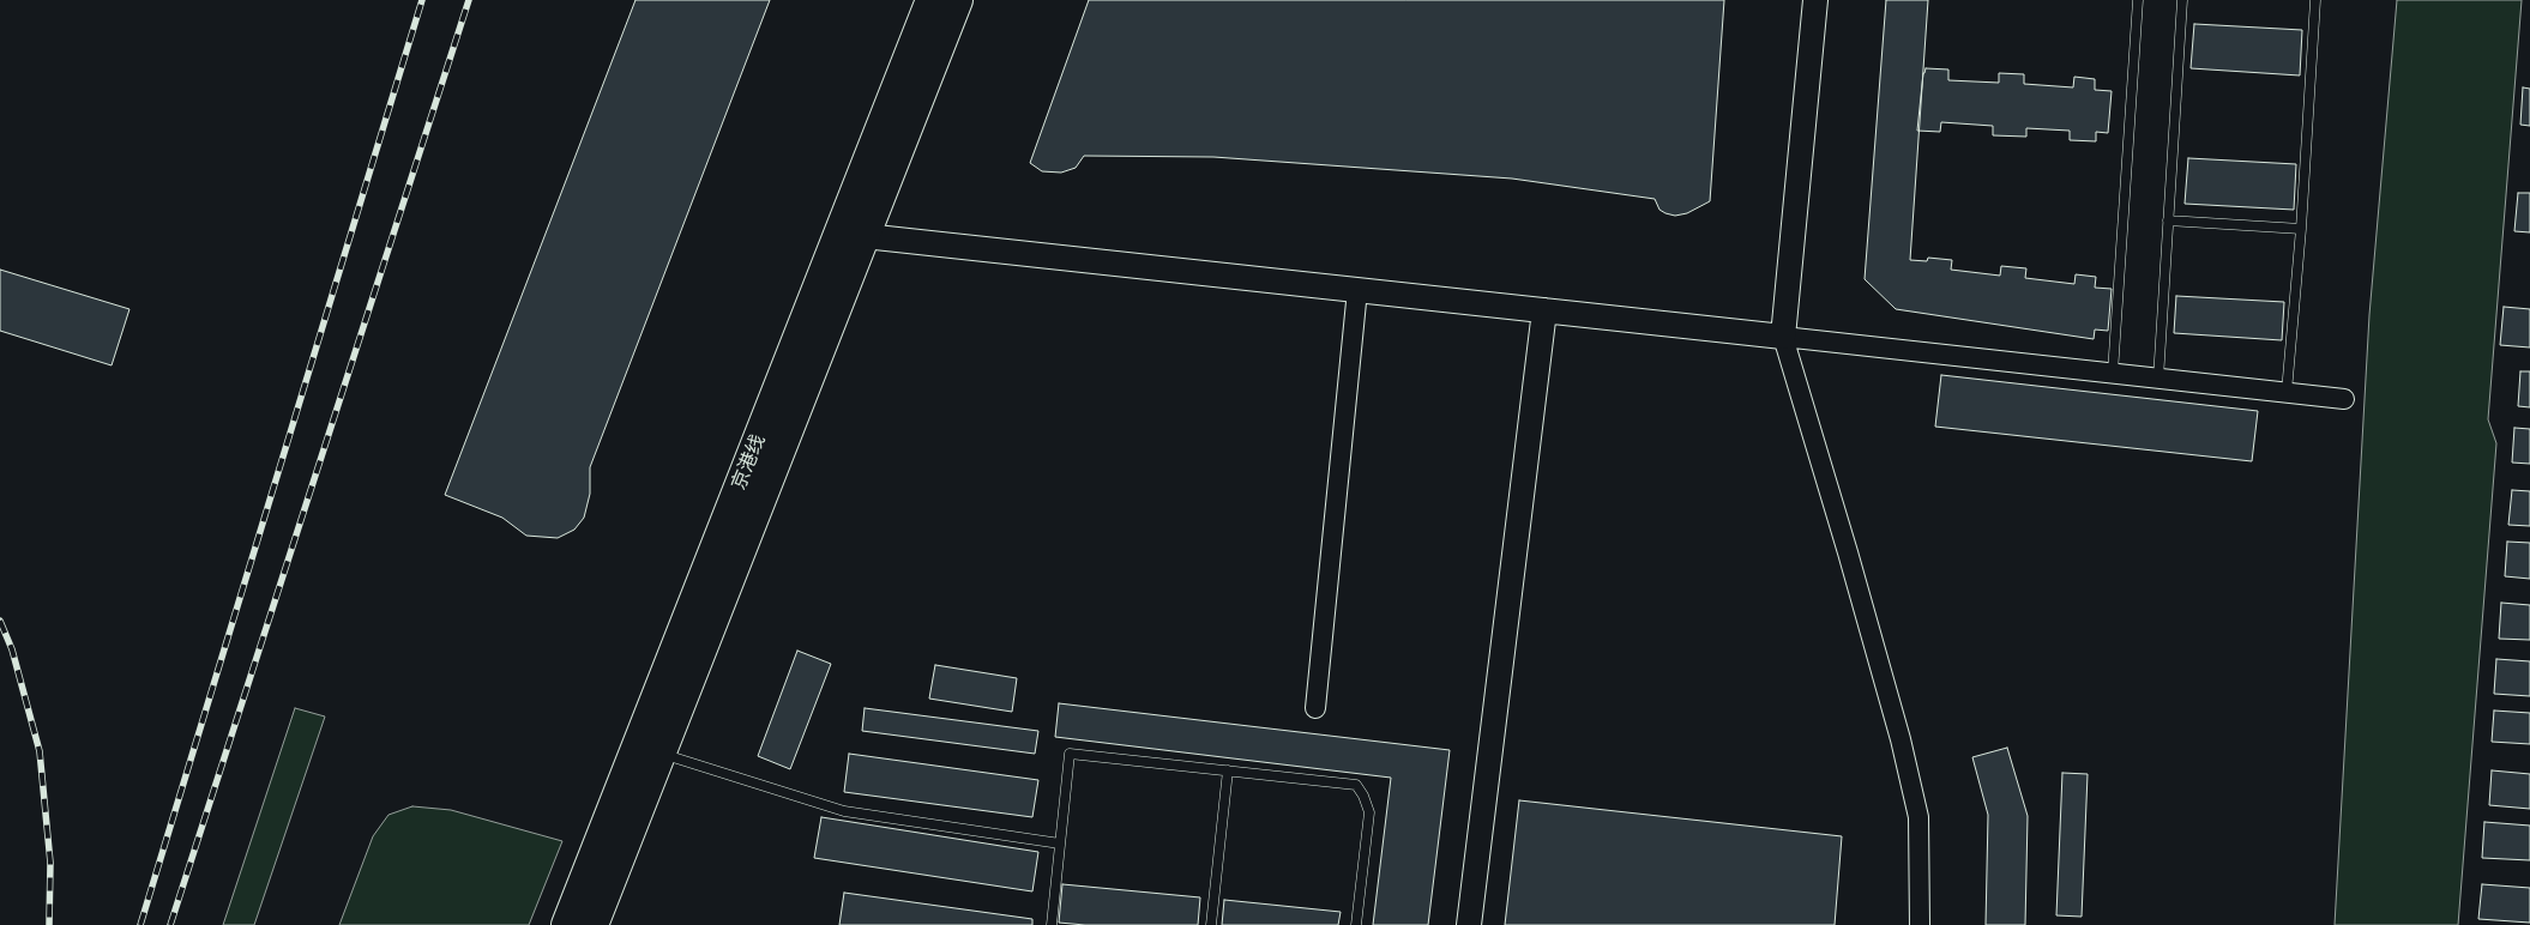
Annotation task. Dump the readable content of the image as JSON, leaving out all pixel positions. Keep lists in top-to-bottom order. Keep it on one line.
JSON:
{"streets":{"highway":["京港线"]}}
